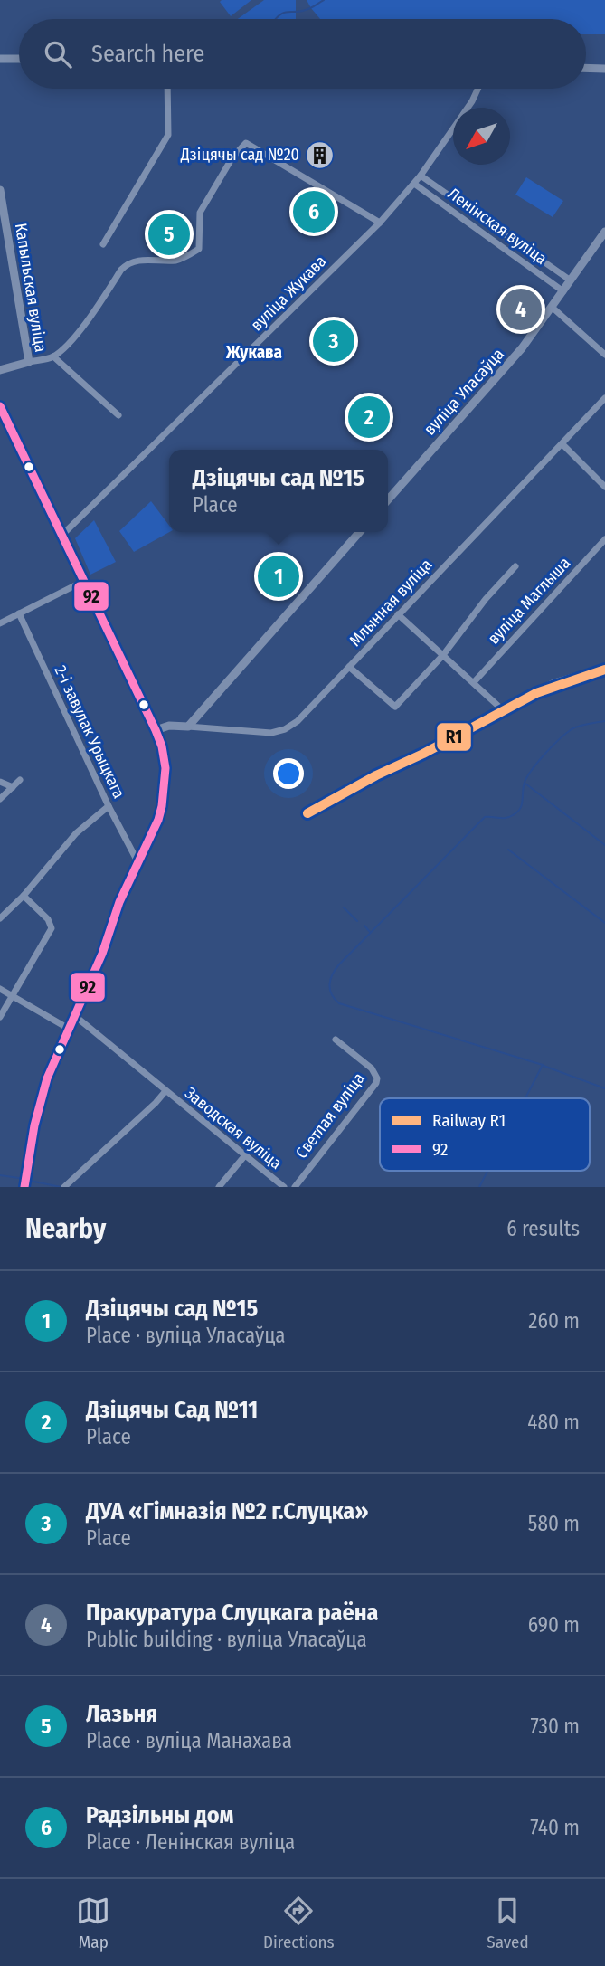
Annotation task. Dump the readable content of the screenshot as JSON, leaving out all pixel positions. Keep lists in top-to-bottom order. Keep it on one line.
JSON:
{"streets":{"main road":["Капыльская вуліца","вуліца Уласаўца","Млынная вуліца"],"street":["Ленінская вуліца","вуліца Жукава","вуліца Маглыша","2-і завулак Урыцкага","Светлая вуліца","Заводская вуліца"]},"crossings":[["Ленінская вуліца","вуліца Жукава"],["Ленінская вуліца","вуліца Уласаўца"]],"districts":["Жукава"],"places":{"building":["Дзіцячы сад №20"]},"lines":["transit line 92","rail line R1"],"legend":["Railway R1","92"],"north":"bottom left","page":{"search":"Search here","pins":["6","5","4","3","2","1"],"popup":["Дзіцячы сад №15","Place"],"heading":["Nearby","6 results"],"list":[{"mark":"1","name":"Дзіцячы сад №15","note":"Place · вуліца Уласаўца","value":"260 m"},{"mark":"2","name":"Дзіцячы Сад №11","note":"Place","value":"480 m"},{"mark":"3","name":"ДУА «Гімназія №2 г.Слуцка»","note":"Place","value":"580 m"},{"mark":"4","name":"Пракуратура Слуцкага раёна","note":"Public building · вуліца Уласаўца","value":"690 m"},{"mark":"5","name":"Лазьня","note":"Place · вуліца Манахава","value":"730 m"},{"mark":"6","name":"Радзільны дом","note":"Place · Ленінская вуліца","value":"740 m"}],"nav":["Map","Directions","Saved"]}}
